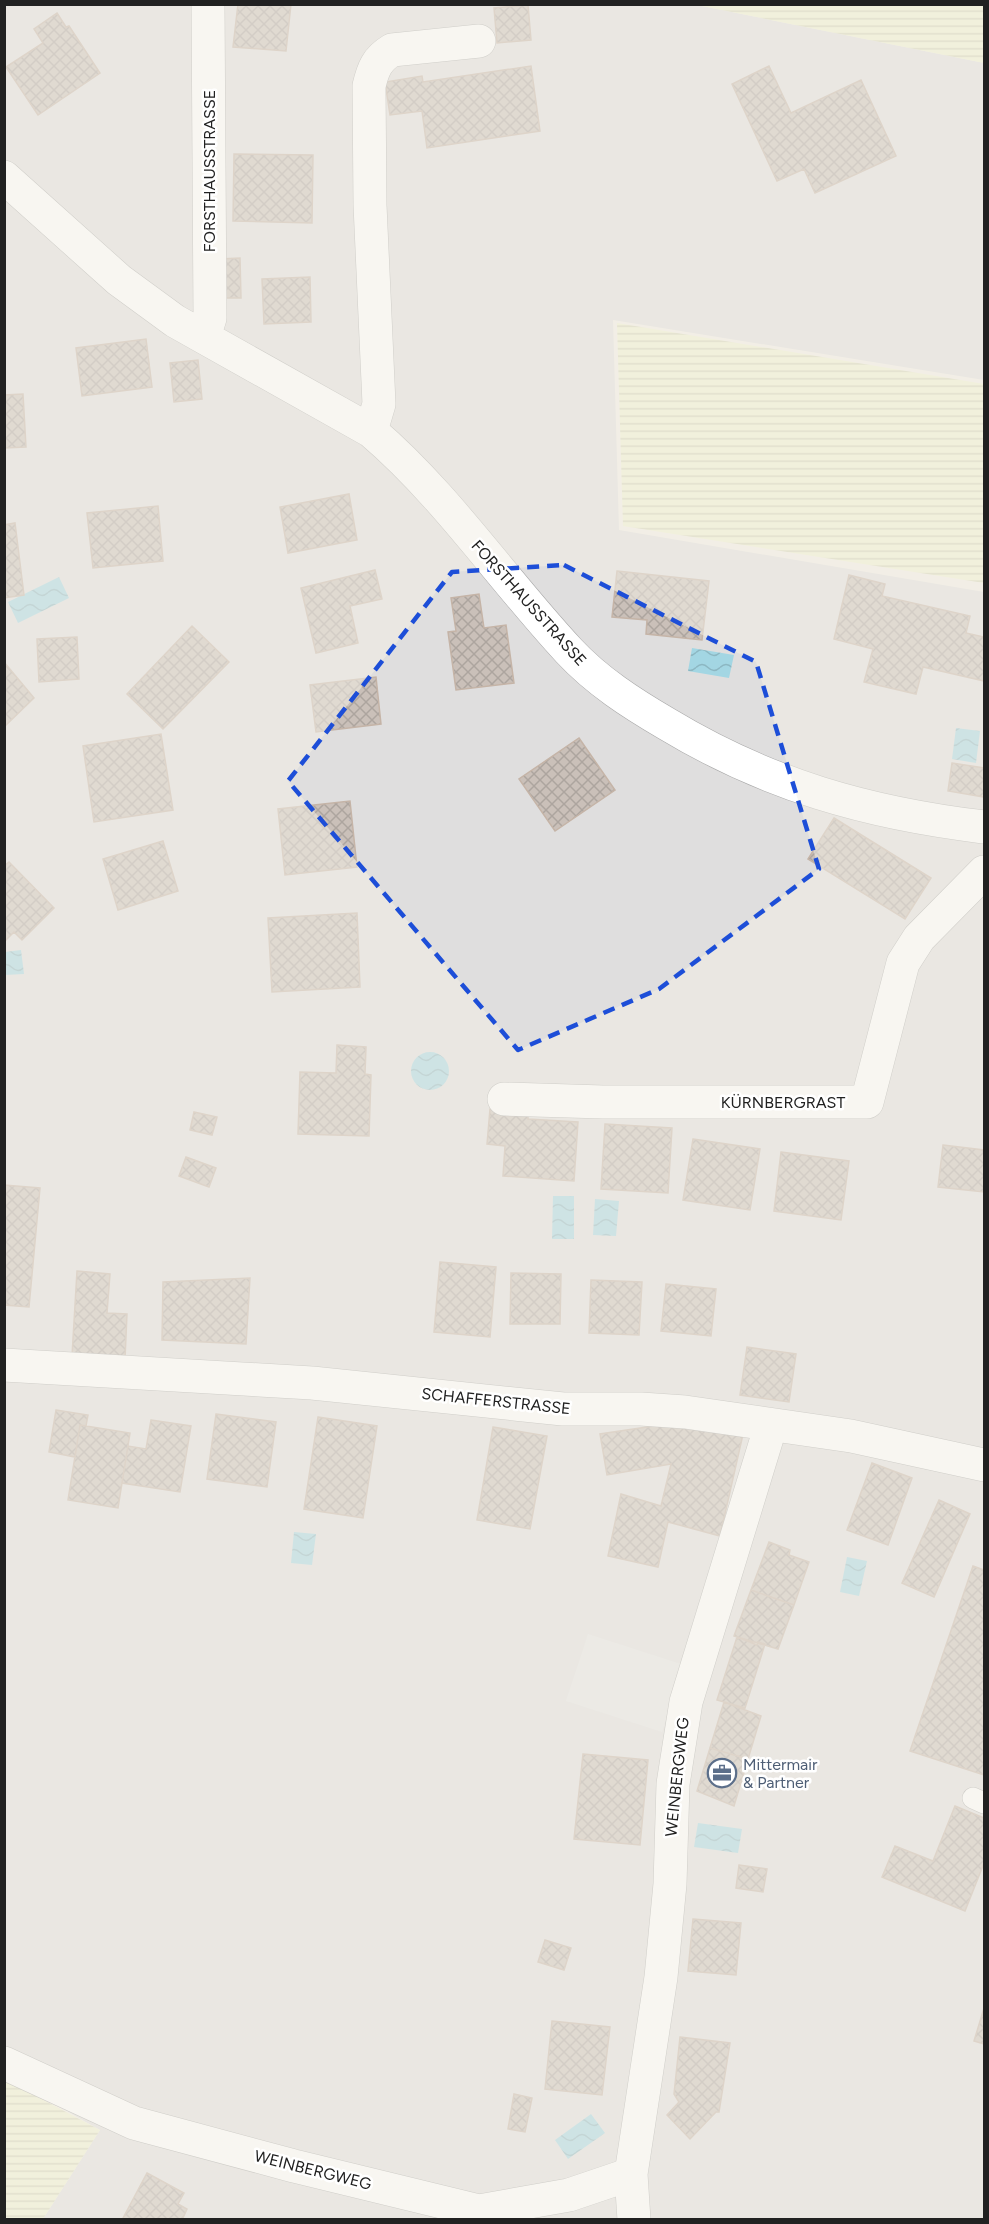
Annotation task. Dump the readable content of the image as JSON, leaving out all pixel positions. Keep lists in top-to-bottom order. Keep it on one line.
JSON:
{"streets":{"street":["FORSTHAUSSTRASSE","KÜRNBERGRAST","SCHAFFERSTRASSE","WEINBERGWEG"]},"crossings":[["SCHAFFERSTRASSE","WEINBERGWEG"]],"places":{"office":["Mittermair & Partner"]}}
